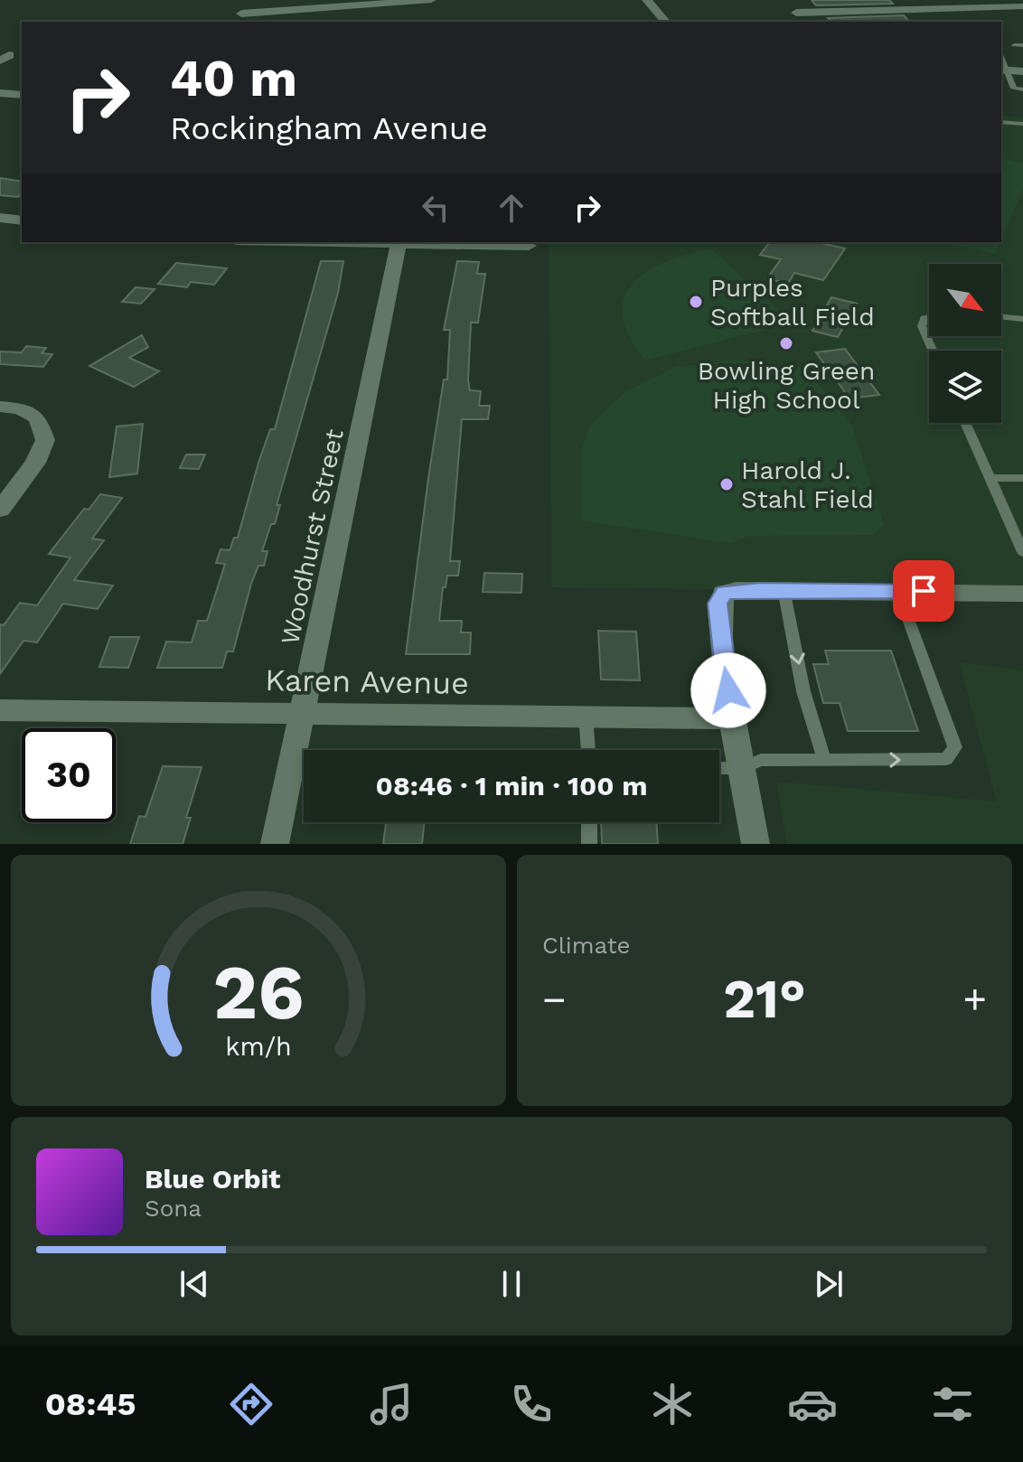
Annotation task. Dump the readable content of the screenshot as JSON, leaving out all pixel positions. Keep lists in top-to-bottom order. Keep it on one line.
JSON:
{"streets":{"street":["Woodhurst Street","Karen Avenue"]},"crossings":[["Woodhurst Street","Karen Avenue"]],"places":["Purples Softball Field","Bowling Green High School","Harold J. Stahl Field"],"north":"bottom right","page":{"turn":["40 m","Rockingham Avenue"],"limit":"30","trip":"08:46 · 1 min · 100 m","tile":"Climate","heat":["−","21°","+"],"song":["Blue Orbit","Sona"],"tabs":"08:45","gauge":["26","km/h"]}}
